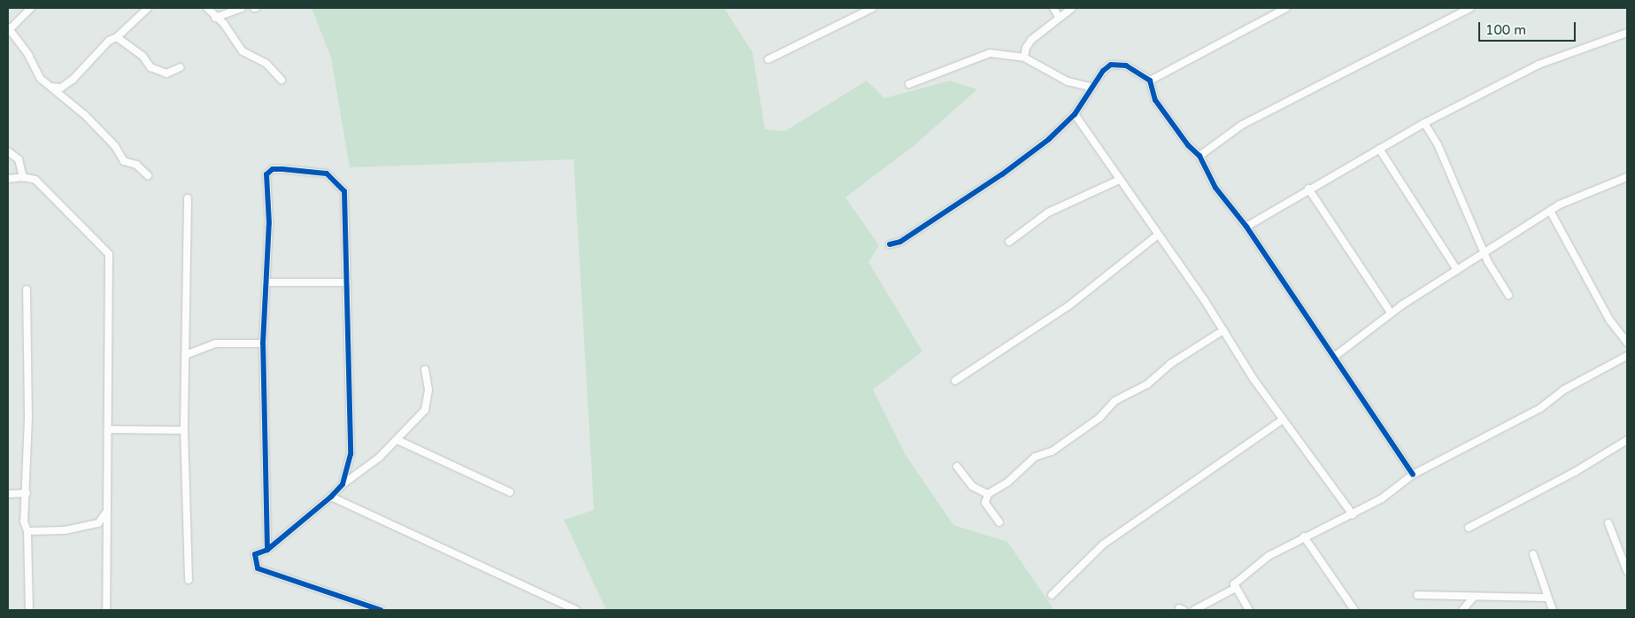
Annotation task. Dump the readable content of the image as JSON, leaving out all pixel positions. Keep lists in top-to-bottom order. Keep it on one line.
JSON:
{"scale_bar":"100 m"}
